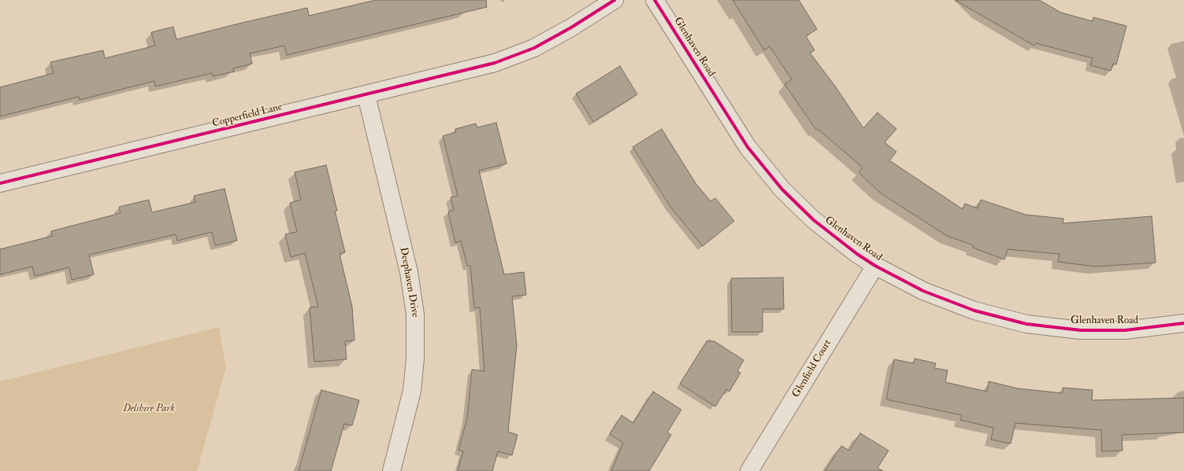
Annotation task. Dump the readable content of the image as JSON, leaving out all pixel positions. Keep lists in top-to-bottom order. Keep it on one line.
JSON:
{"streets":{"street":["Glenhaven Road","Copperfield Lane","Deephaven Drive","Glenfield Court"]},"crossings":[["Glenhaven Road","Glenfield Court"],["Copperfield Lane","Deephaven Drive"]],"parks":["Delshire Park"]}
